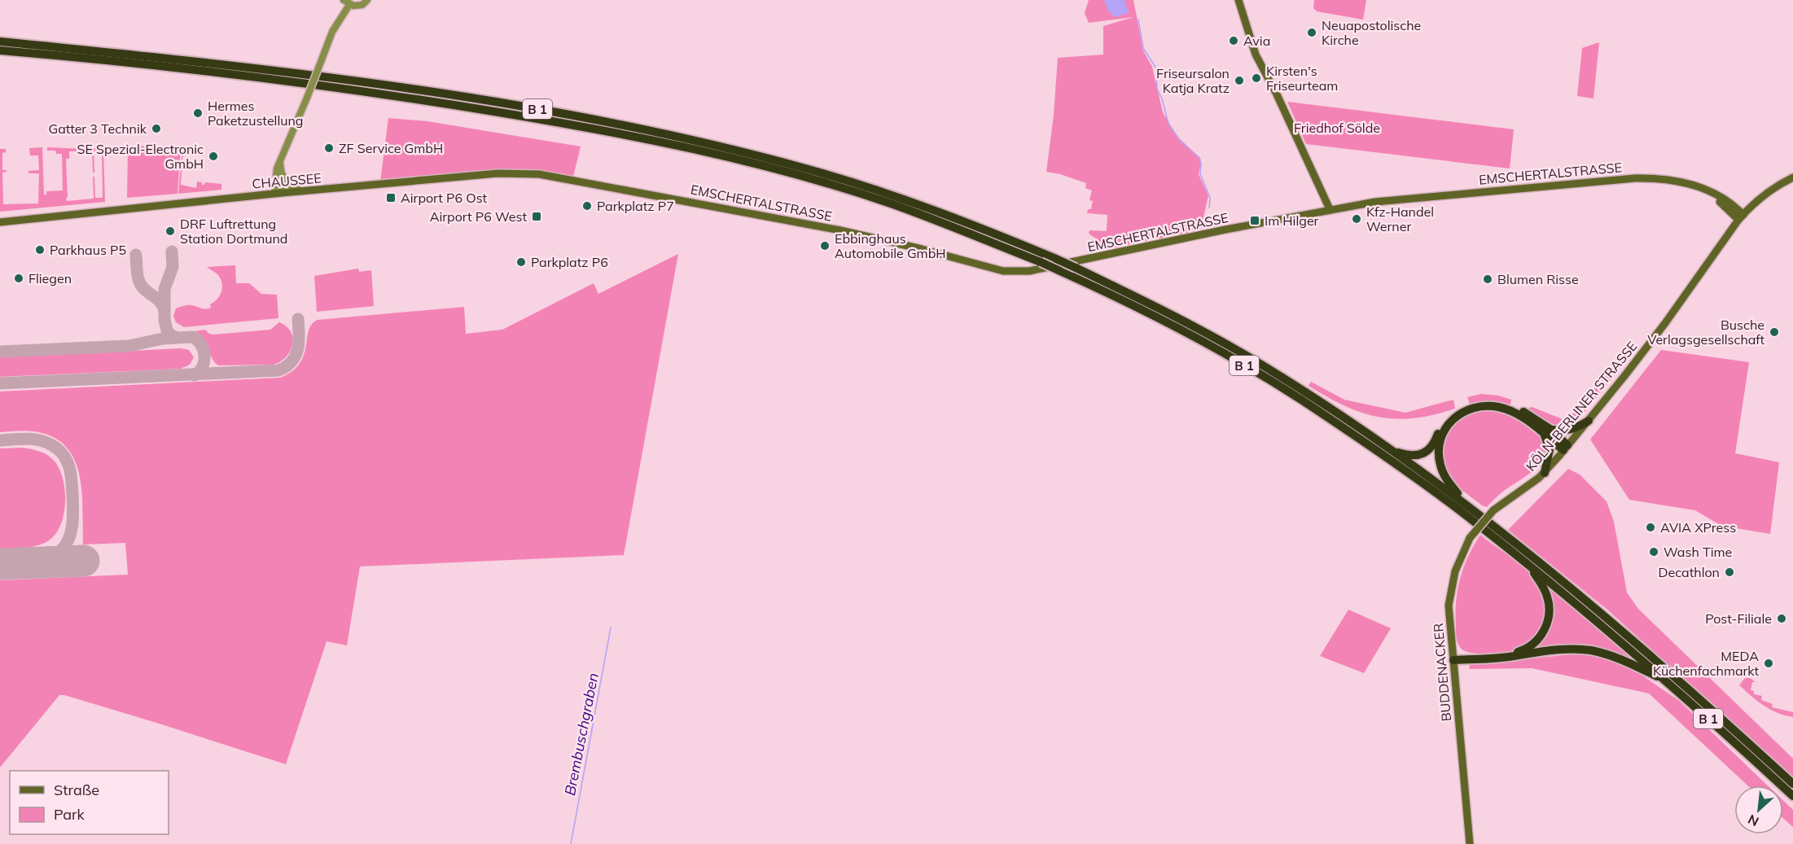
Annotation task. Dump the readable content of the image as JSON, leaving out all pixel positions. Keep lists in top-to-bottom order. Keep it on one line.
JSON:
{"streets":{"highway":["B 1"],"main road":["EMSCHERTALSTRASSE","CHAUSSEE","KÖLN-BERLINER STRASSE","BUDDENACKER"]},"crossings":[["EMSCHERTALSTRASSE","CHAUSSEE"],["EMSCHERTALSTRASSE","KÖLN-BERLINER STRASSE"],["KÖLN-BERLINER STRASSE","BUDDENACKER"]],"water":["Brembuschgraben"],"parks":["Friedhof Sölde"],"places":{"other":["Neuapostolische Kirche","Avia","Kirsten's Friseurteam","Friseursalon Katja Kratz","Hermes Paketzustellung","Gatter 3 Technik","ZF Service GmbH","SE Spezial-Electronic GmbH","Parkplatz P7","Kfz-Handel Werner","DRF Luftrettung Station Dortmund","Ebbinghaus Automobile GmbH","Parkhaus P5","Parkplatz P6","Fliegen","Blumen Risse","Busche Verlagsgesellschaft","AVIA XPress","Wash Time","Decathlon","Post-Filiale","MEDA Küchenfachmarkt"],"transit":["Airport P6 Ost","Airport P6 West","Im Hilger"]},"legend":["Straße","Park"],"north":"bottom left"}
